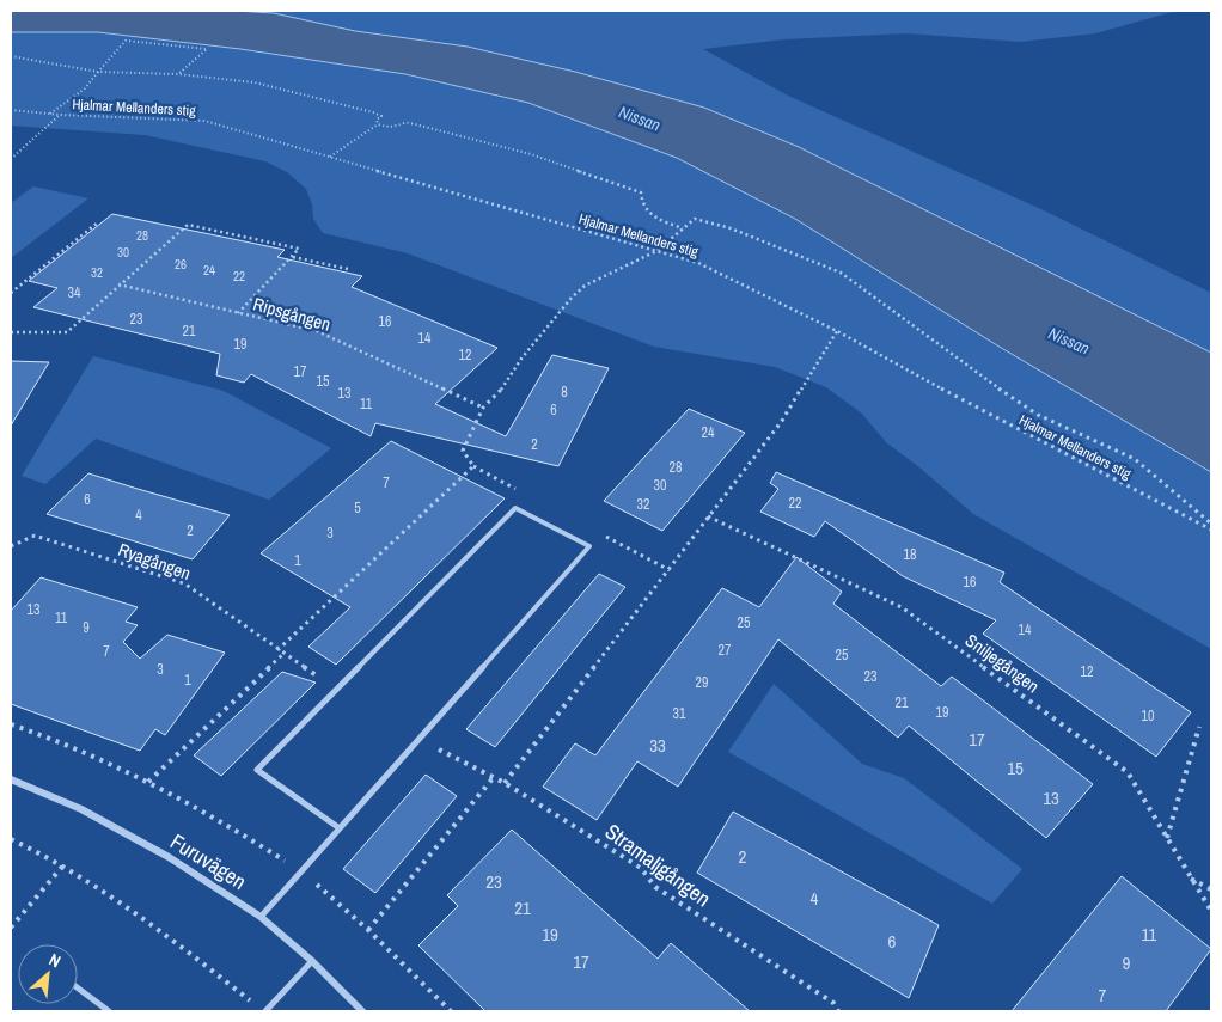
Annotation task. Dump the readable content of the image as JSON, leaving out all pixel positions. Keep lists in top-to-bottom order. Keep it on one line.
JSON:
{"streets":{"street":["Furuvägen"],"path":["Hjalmar Mellanders stig","Ripsgången","Ryagången","Sniljegången","Stramaljgången"]},"water":["Nissan"],"house_numbers":["28","30","26","24","32","22","34","23","16","21","14","19","12","17","15","8","13","11","6","24","2","28","7","30","6","22","32","5","4","2","3","18","1","16","13","11","25","9","14","27","7","25","3","12","23","1","29","21","19","31","10","17","33","15","13","2","23","4","21","19","11","6","17","9","7"],"north":"top right"}
